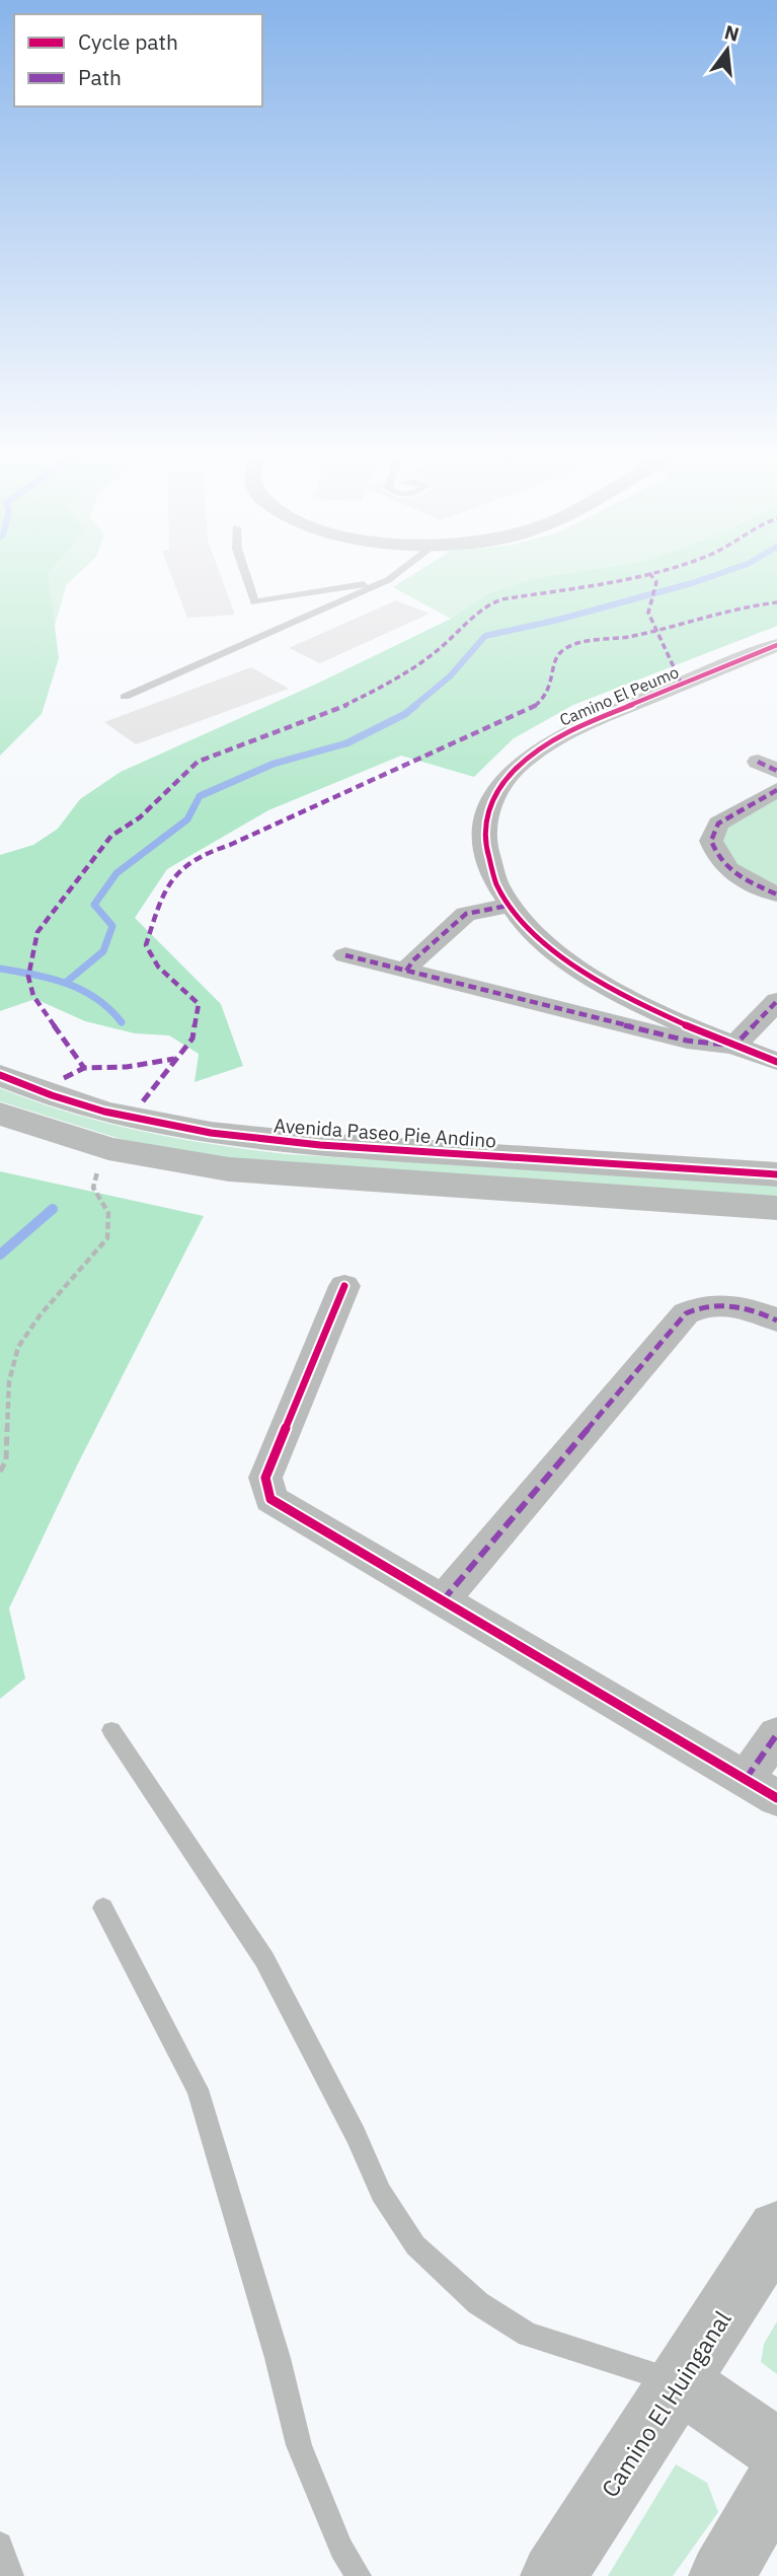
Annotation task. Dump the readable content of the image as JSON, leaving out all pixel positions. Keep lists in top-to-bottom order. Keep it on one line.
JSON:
{"streets":{"street":["Camino El Peumo","Avenida Paseo Pie Andino","Camino El Huinganal"]},"legend":["Cycle path","Path"],"north":"top"}
